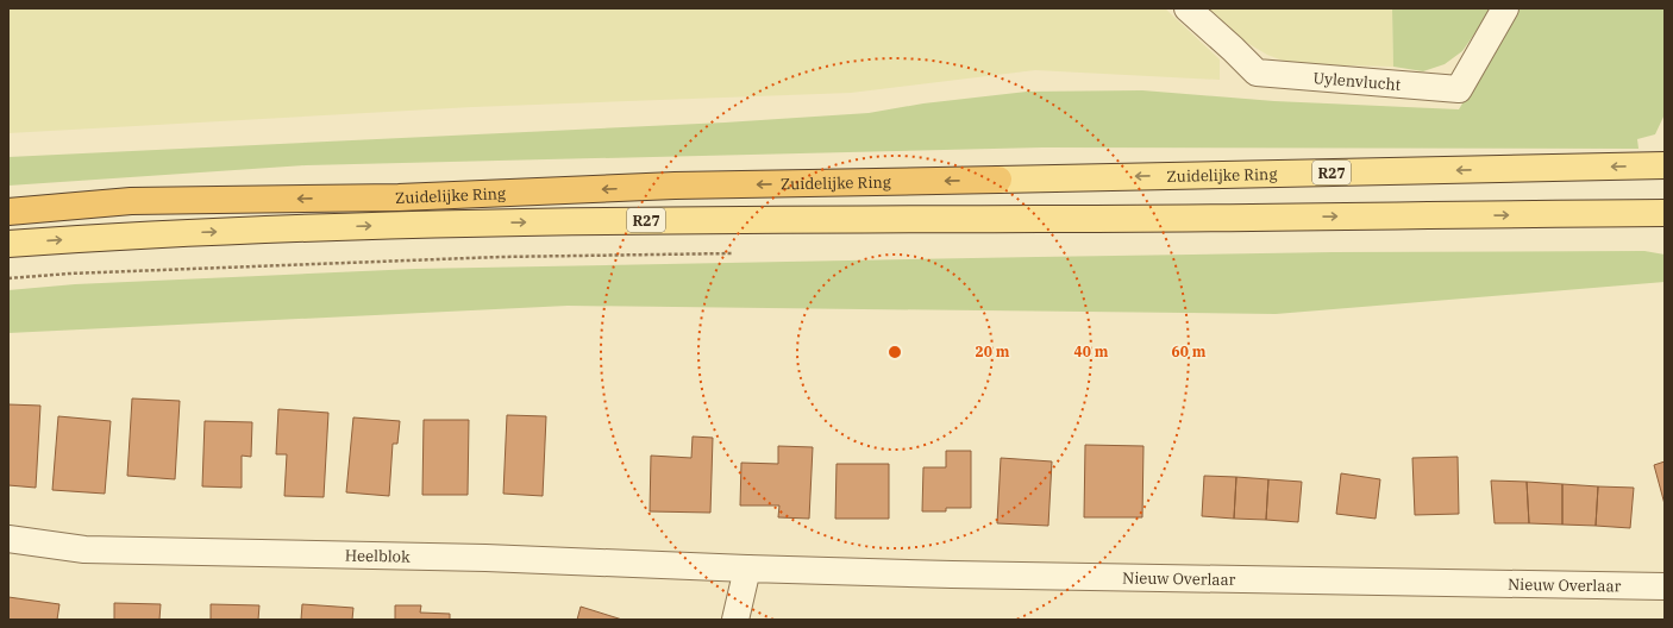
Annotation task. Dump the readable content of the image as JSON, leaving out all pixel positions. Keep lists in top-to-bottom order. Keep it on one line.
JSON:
{"streets":{"highway":["R27","Zuidelijke Ring"],"street":["Uylenvlucht","Heelblok","Nieuw Overlaar"]},"crossings":[["Heelblok","Nieuw Overlaar"]],"rings":["20 m","40 m","60 m"]}
